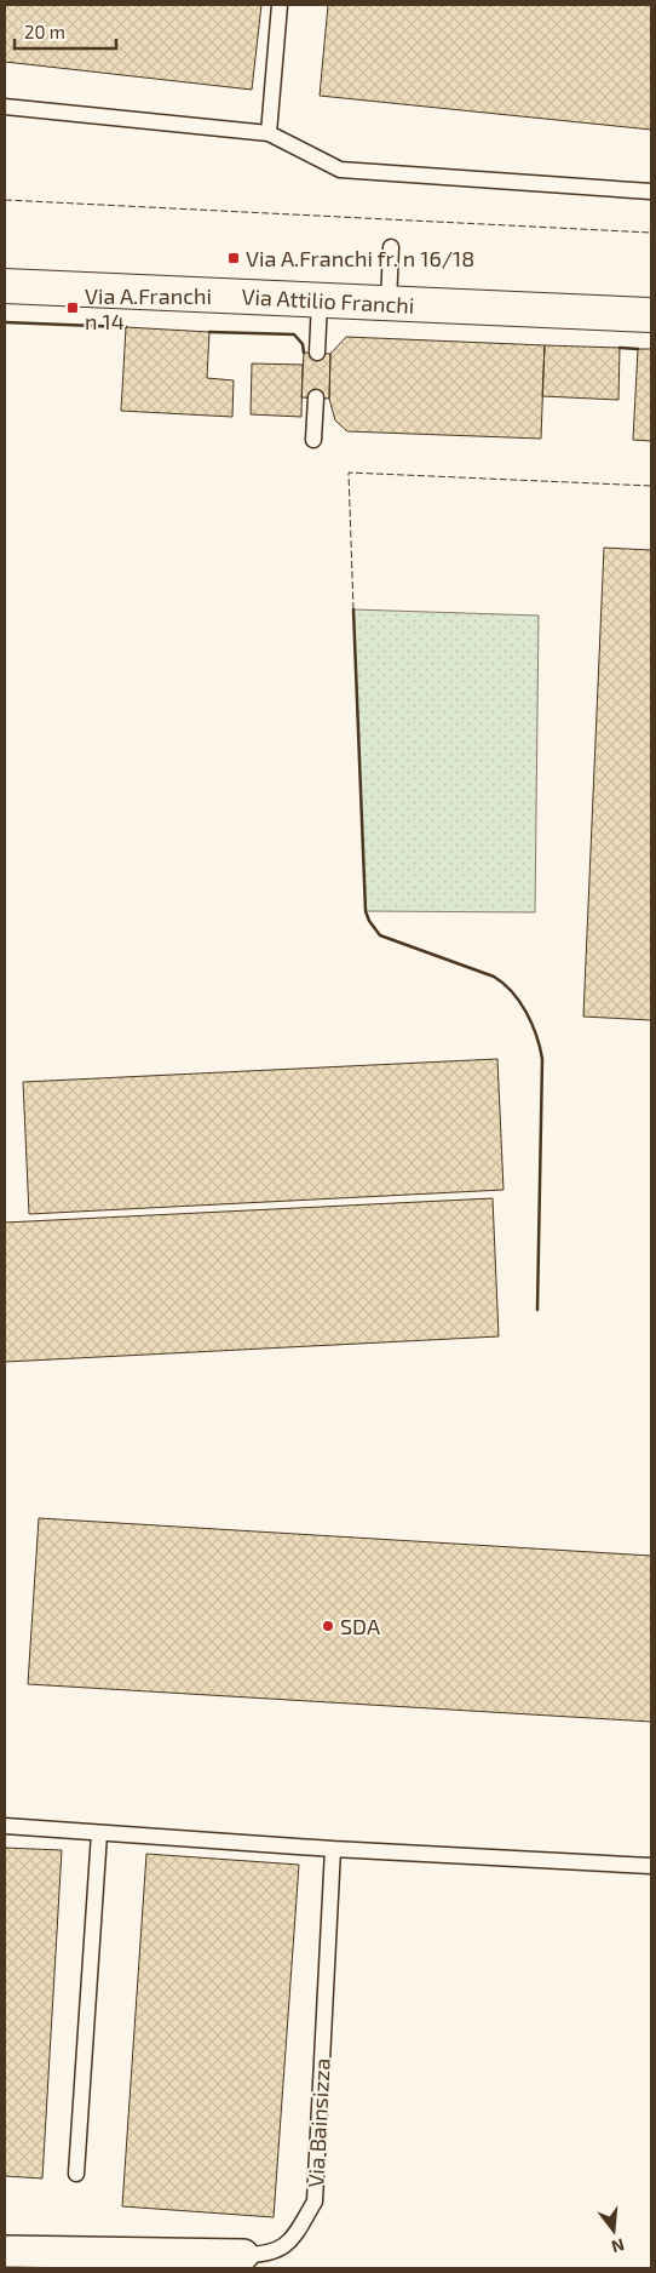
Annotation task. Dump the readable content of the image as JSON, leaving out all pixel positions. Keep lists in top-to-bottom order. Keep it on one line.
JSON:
{"streets":{"street":["Via Attilio Franchi","Via Bainsizza"]},"places":{"transit":["Via A.Franchi fr. n 16/18","Via A.Franchi n 14"],"other":["SDA"]},"scale_bar":"20 m","north":"bottom"}
